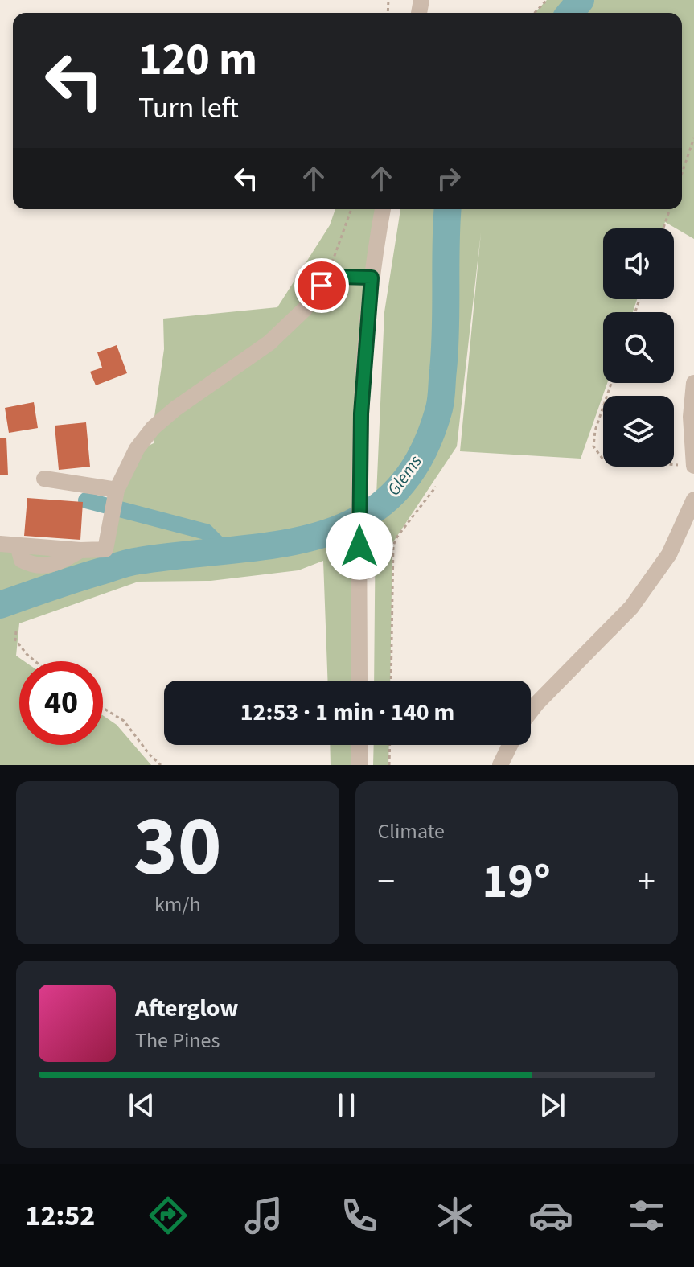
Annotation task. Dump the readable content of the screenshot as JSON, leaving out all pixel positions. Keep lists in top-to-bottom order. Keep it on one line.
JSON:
{"water":["Glems"],"page":{"turn":["120 m","Turn left"],"limit":"40","trip":"12:53 · 1 min · 140 m","tile":[["30","km/h"],"Climate"],"heat":["−","19°","+"],"song":["Afterglow","The Pines"],"tabs":"12:52"}}
